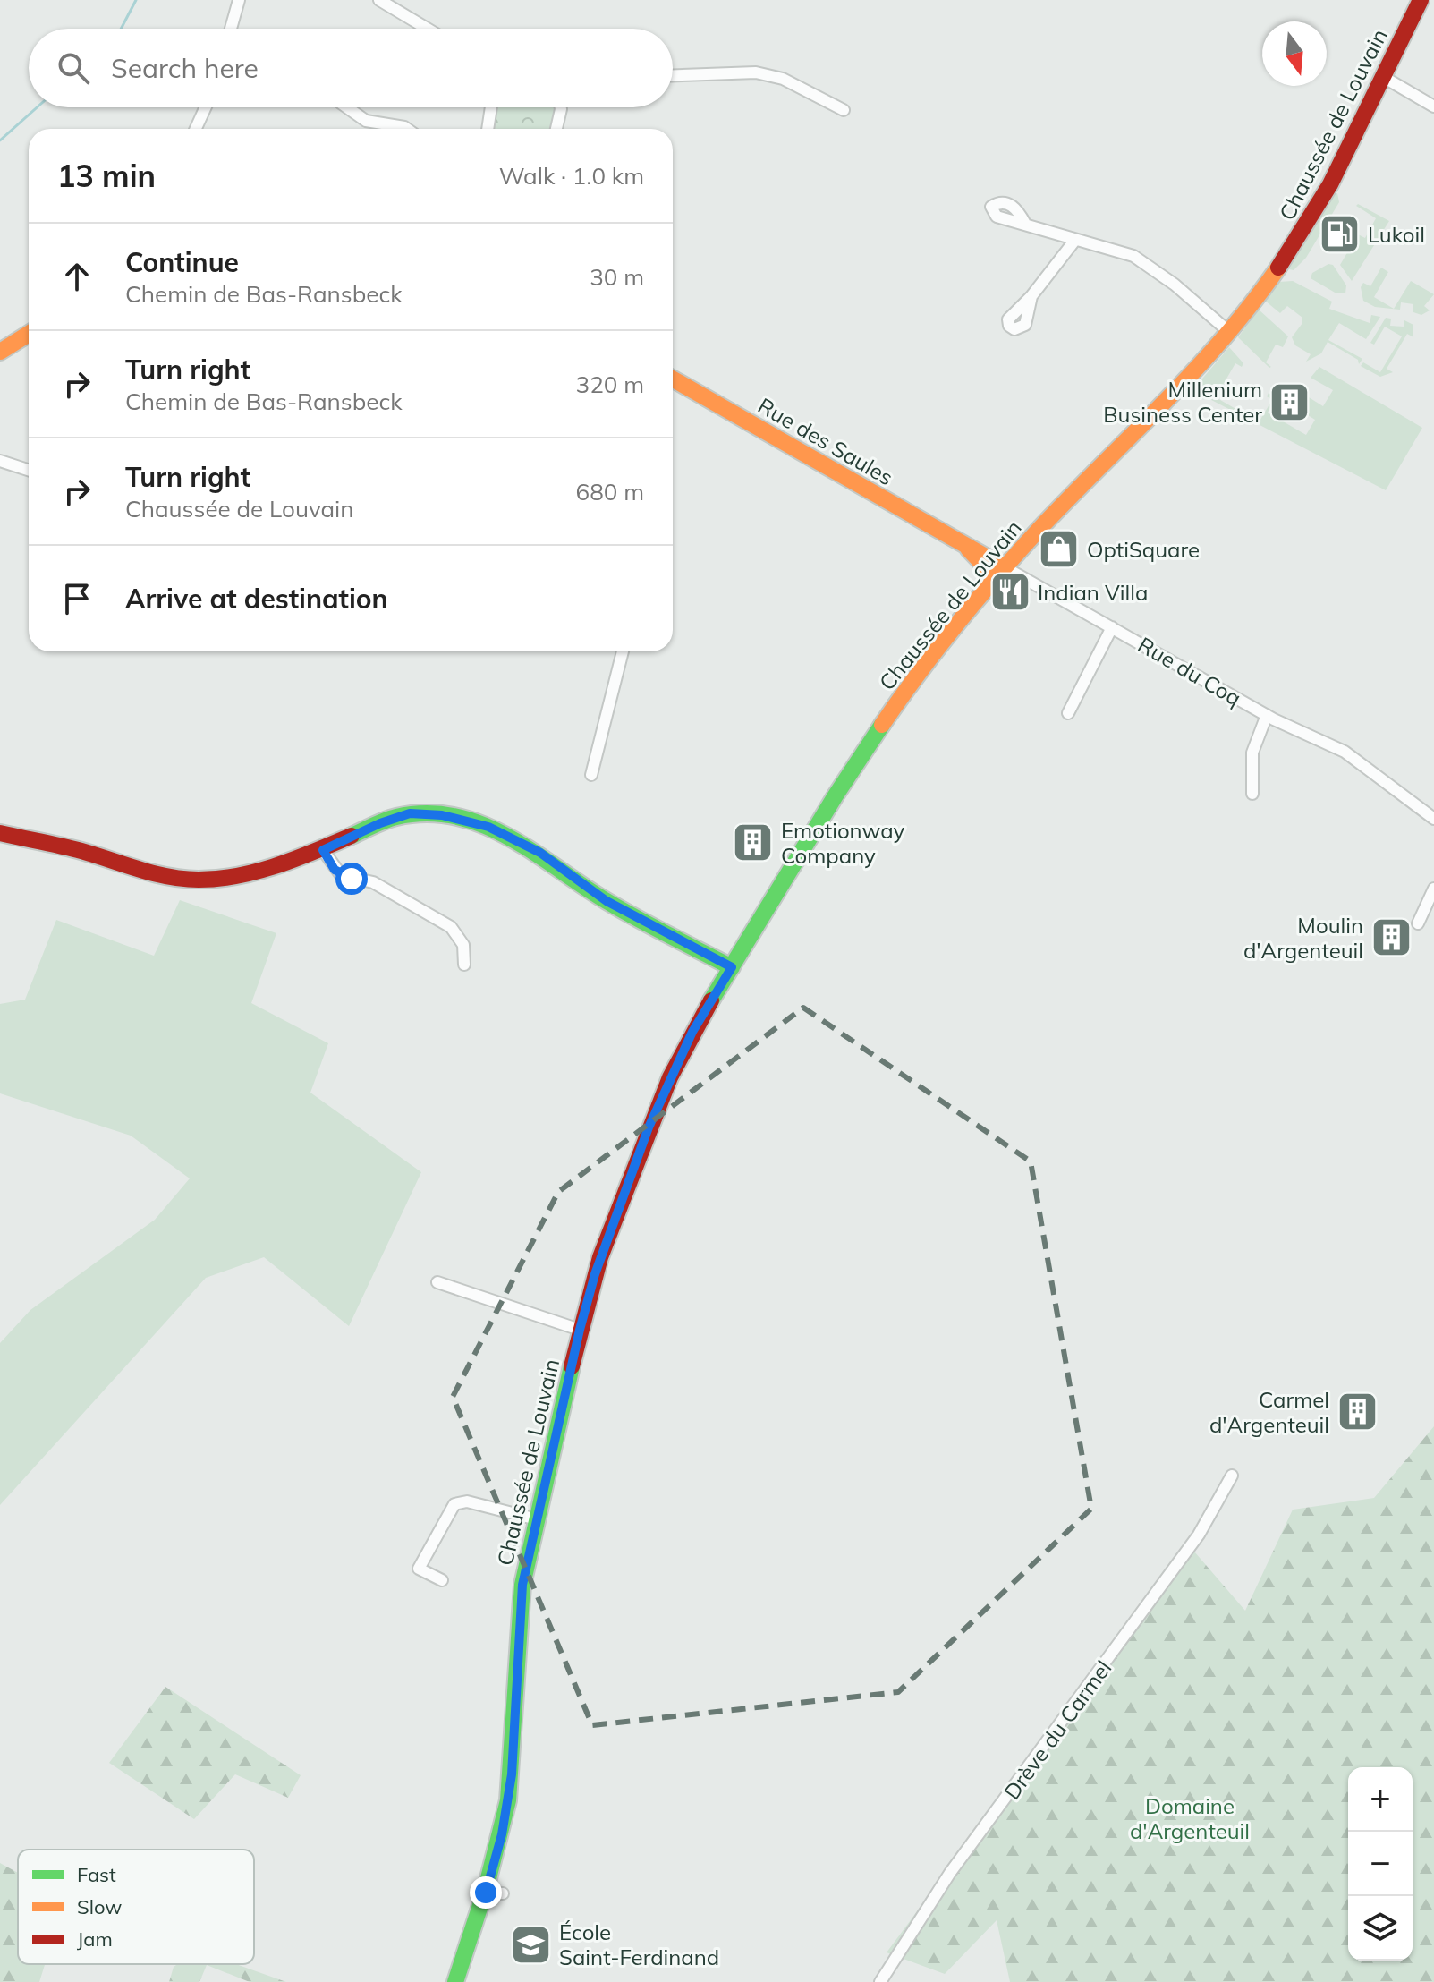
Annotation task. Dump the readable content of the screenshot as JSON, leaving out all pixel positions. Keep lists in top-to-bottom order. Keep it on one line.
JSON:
{"streets":{"main road":["Chaussée de Louvain","Rue des Saules"],"street":["Rue du Coq","Drève du Carmel"]},"crossings":[["Chaussée de Louvain","Rue des Saules"],["Chaussée de Louvain","Rue du Coq"],["Rue des Saules","Rue du Coq"]],"parks":["Domaine d'Argenteuil"],"places":{"fuel station":["Lukoil"],"building":["Millenium Business Center","Emotionway Company","Moulin d'Argenteuil","Carmel d'Argenteuil"],"shop":["OptiSquare"],"restaurant":["Indian Villa"],"school or university":["École Saint-Ferdinand"]},"legend":["Fast","Slow","Jam"],"north":"bottom","page":{"search":"Search here","heading":["13 min","Walk · 1.0 km"],"list":[["Continue","Chemin de Bas-Ransbeck","30 m"],["Turn right","Chemin de Bas-Ransbeck","320 m"],["Turn right","Chaussée de Louvain","680 m"],"Arrive at destination"],"map_buttons":["+","−"]}}
